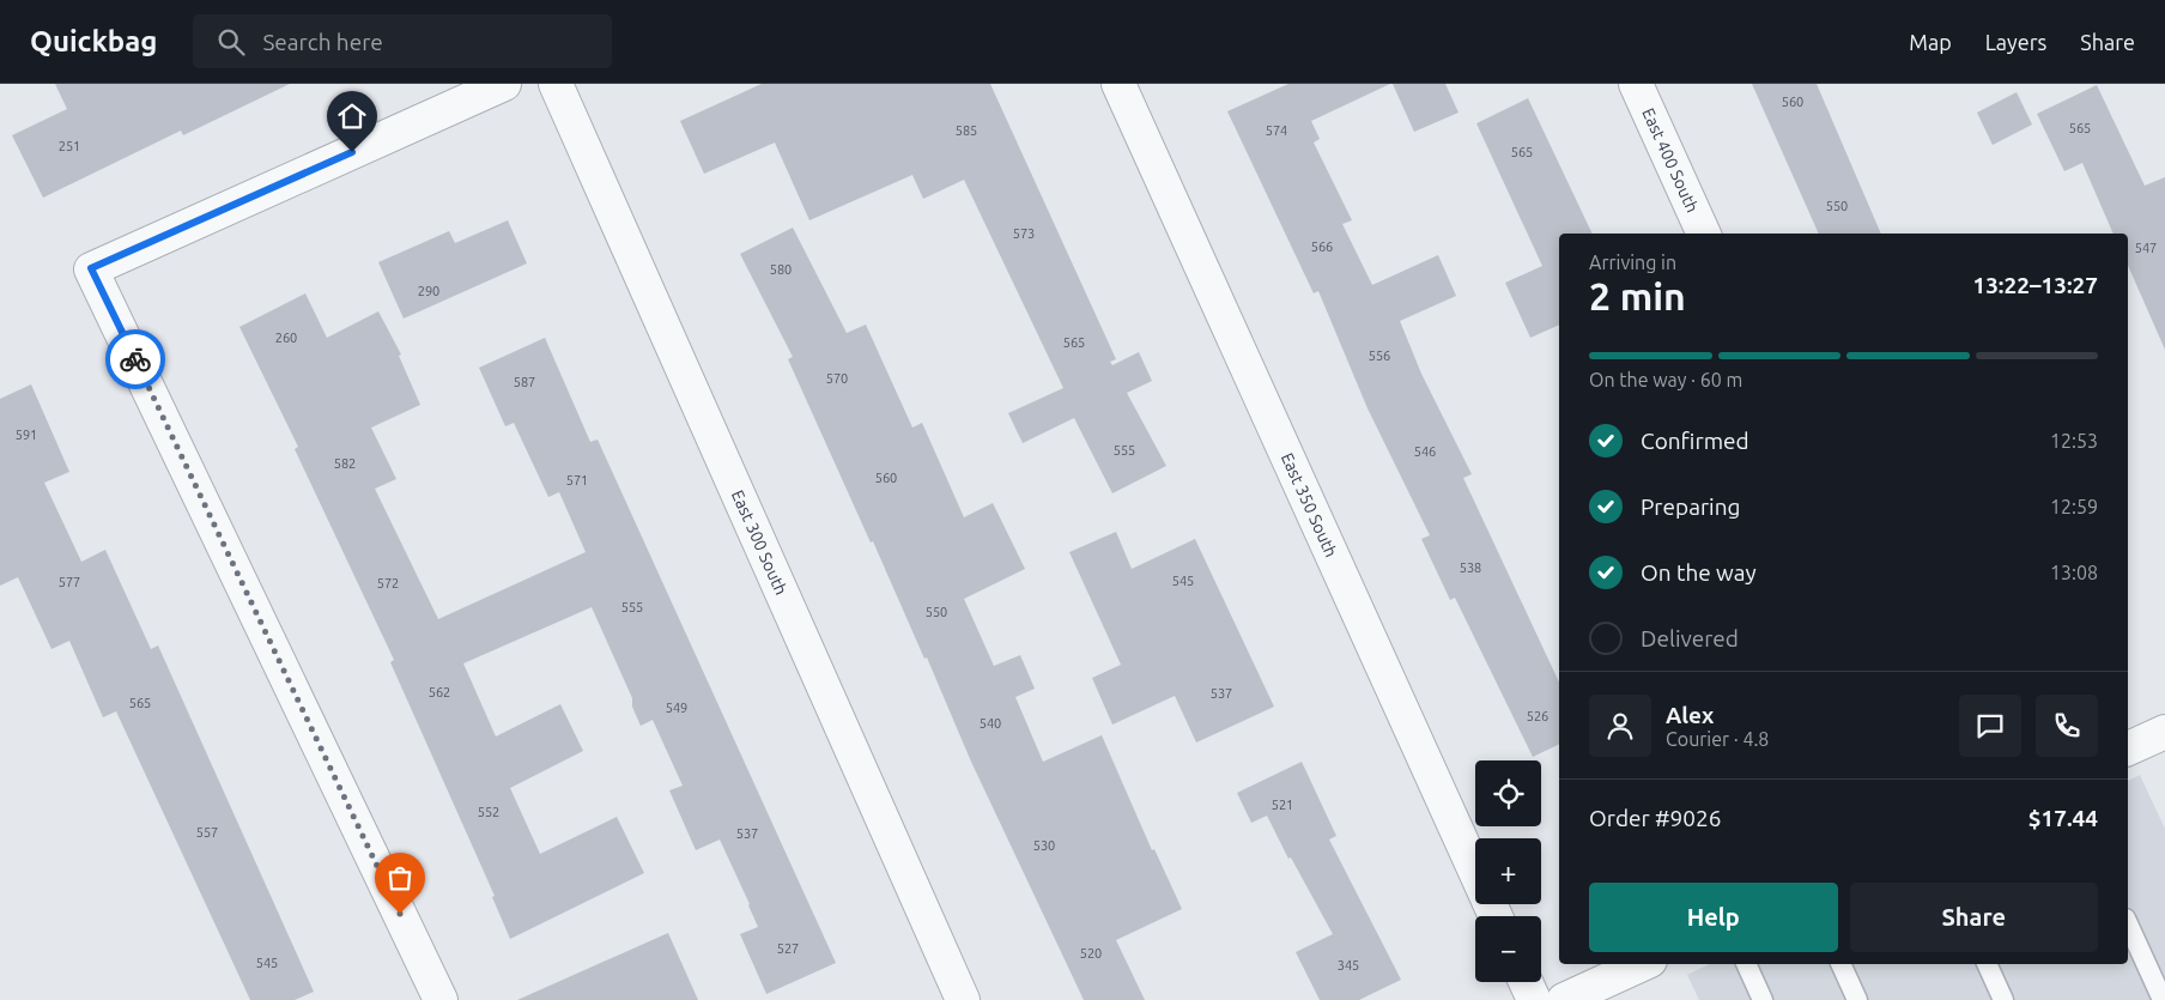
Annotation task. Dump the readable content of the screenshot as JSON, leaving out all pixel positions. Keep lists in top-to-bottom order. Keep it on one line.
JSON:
{"streets":{"street":["East 400 South","East 350 South","East 300 South"]},"house_numbers":["560","565","585","574","251","565","550","573","566","547","580","290","260","565","556","570","587","591","555","546","582","560","571","538","545","577","572","555","550","562","537","565","549","526","540","521","552","557","537","530","527","520","545","345"],"page":{"header":"Quickbag","search":"Search here","nav":["Map","Layers","Share"],"heading":["2 min","Arriving in","13:22–13:27"],"panel":["Alex","Courier · 4.8","Order #9026","$17.44"],"bar":"On the way · 60 m","list":[["Confirmed","12:53"],["Preparing","12:59"],["On the way","13:08"],"Delivered"],"map_buttons":["+","−"],"buttons":["Help","Share"]}}
